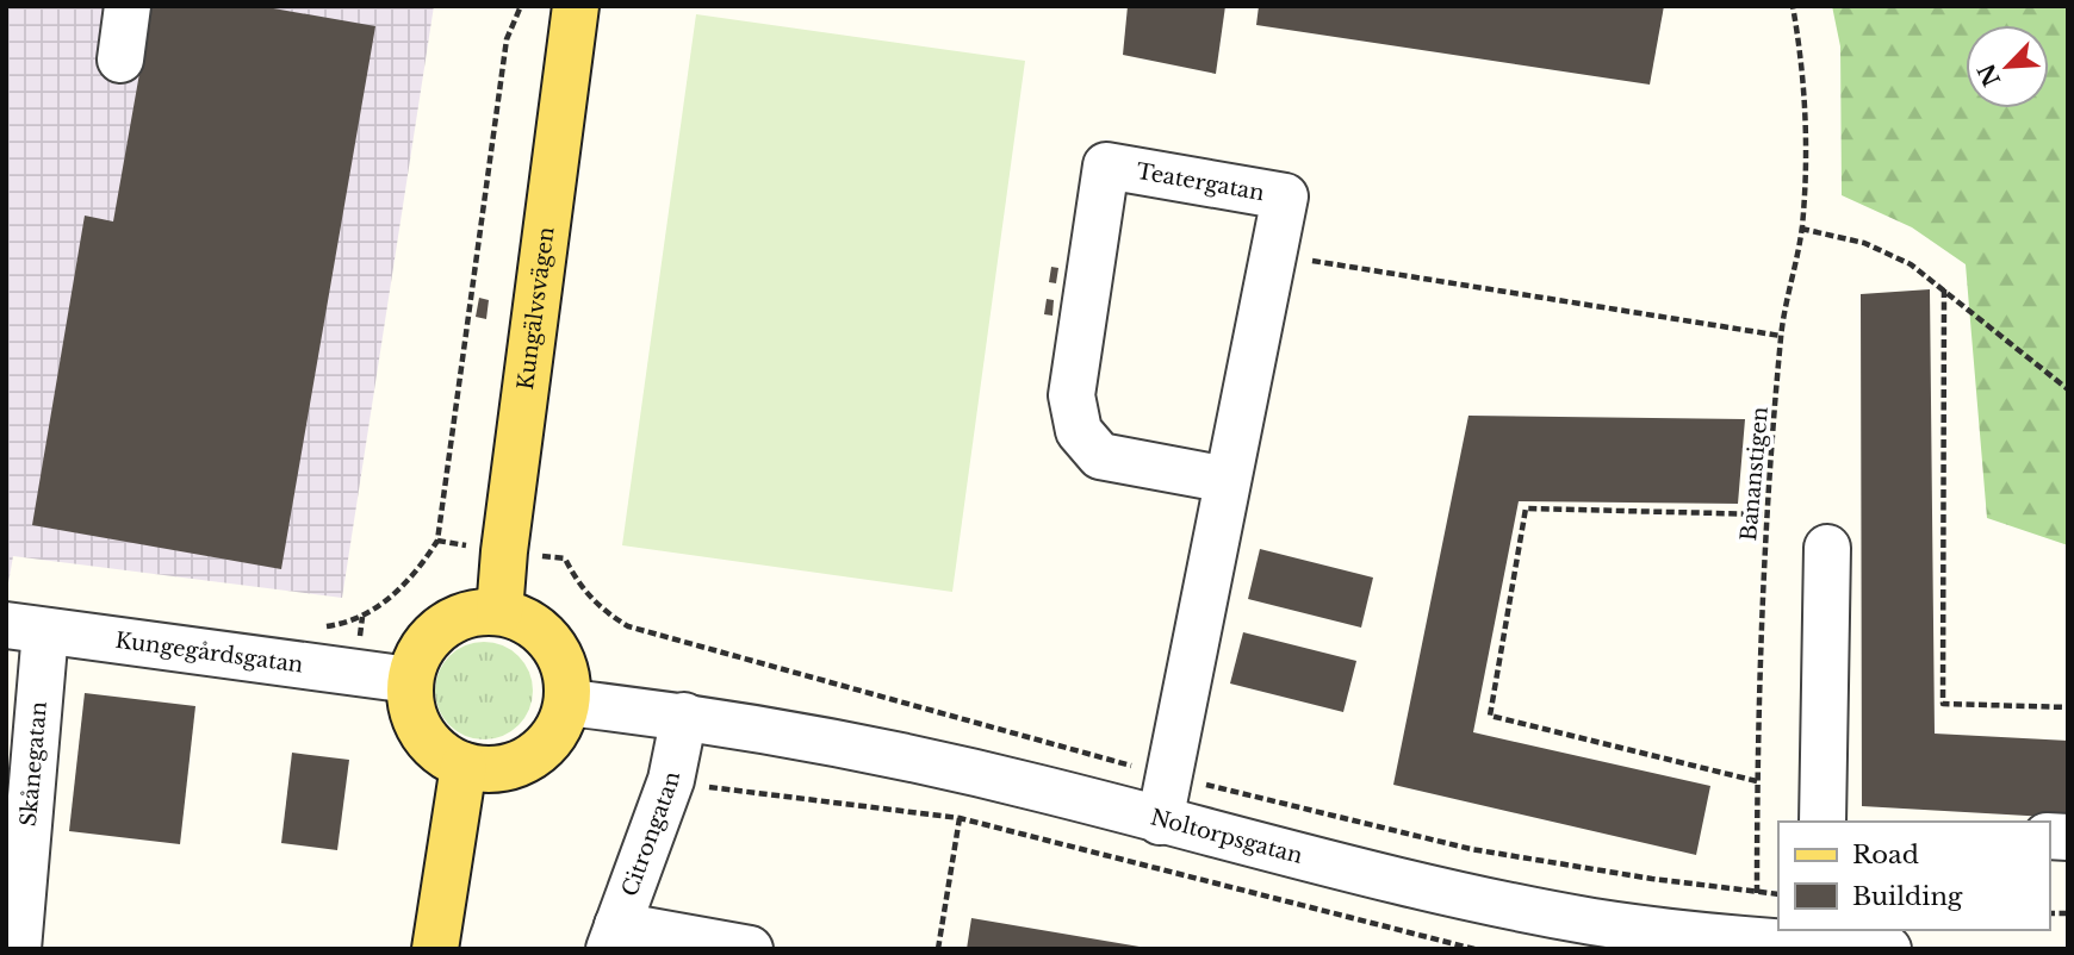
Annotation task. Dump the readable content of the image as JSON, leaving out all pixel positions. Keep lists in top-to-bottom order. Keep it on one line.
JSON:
{"streets":{"main road":["Kungälvsvägen"],"street":["Teatergatan","Kungegårdsgatan","Skånegatan","Citrongatan","Noltorpsgatan"],"path":["Bananstigen"]},"crossings":[["Teatergatan","Noltorpsgatan"],["Kungälvsvägen","Kungegårdsgatan"],["Kungälvsvägen","Noltorpsgatan"],["Bananstigen","Noltorpsgatan"],["Kungegårdsgatan","Skånegatan"],["Kungegårdsgatan","Noltorpsgatan"],["Citrongatan","Noltorpsgatan"]],"legend":["Road","Building"],"north":"bottom left"}
